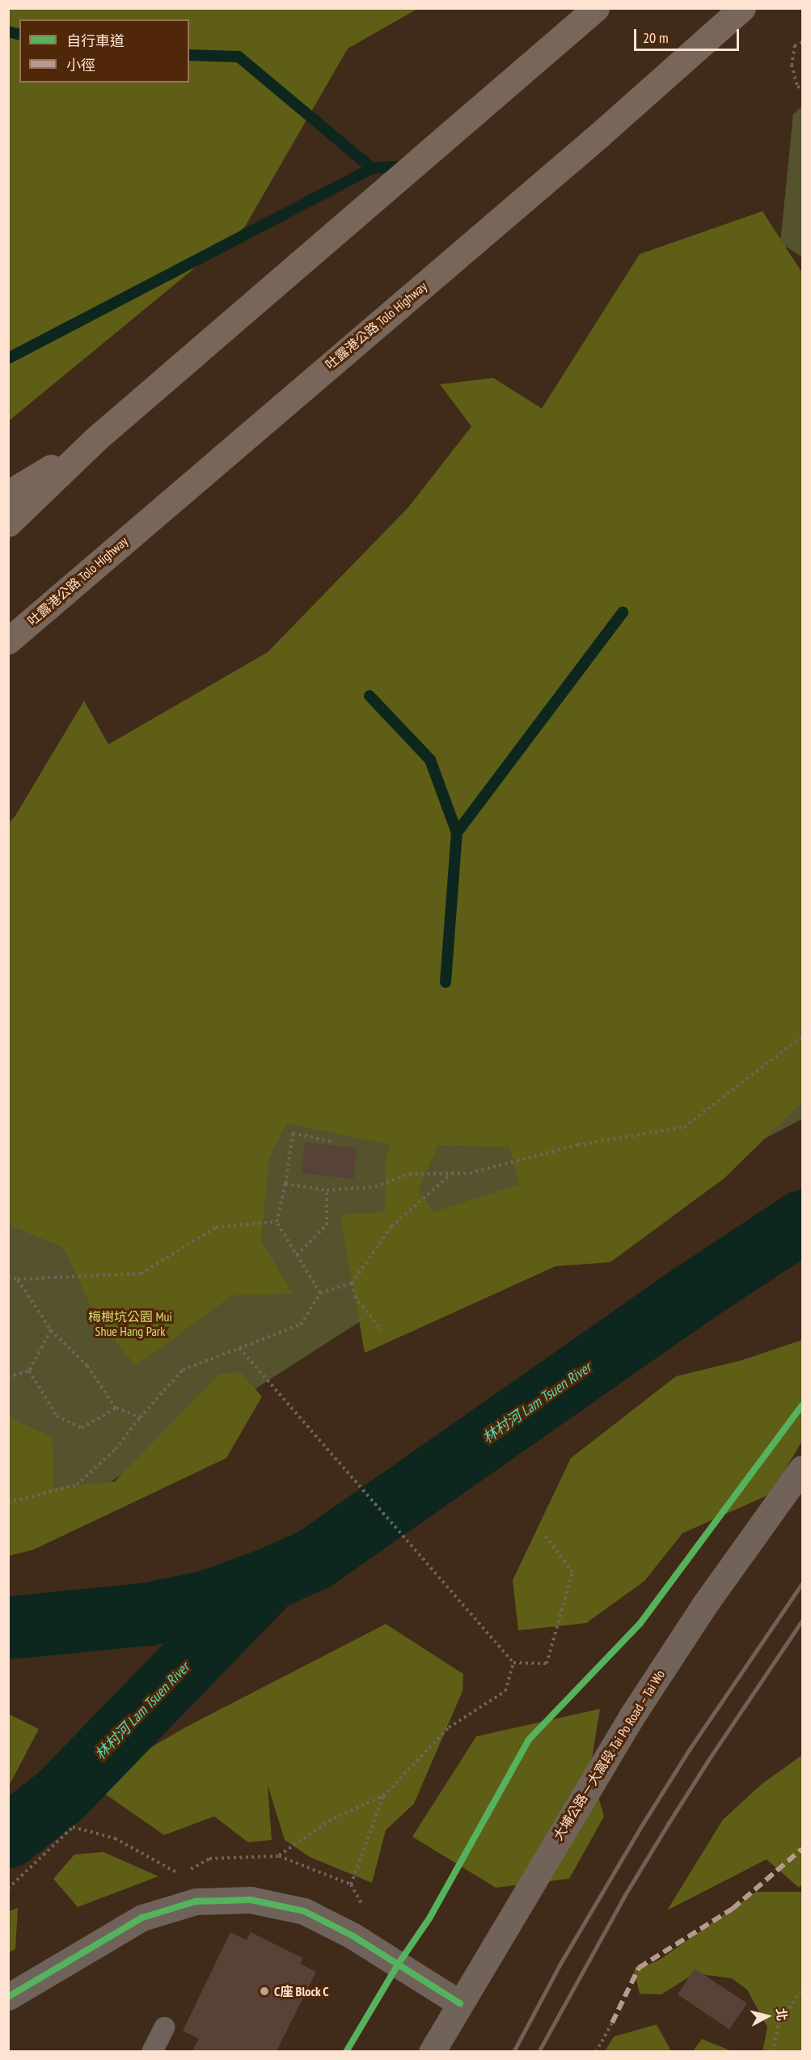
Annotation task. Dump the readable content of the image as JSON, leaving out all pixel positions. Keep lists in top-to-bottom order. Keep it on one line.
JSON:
{"streets":{"highway":["吐露港公路 Tolo Highway"],"main road":["大埔公路－大窩段 Tai Po Road – Tai Wo"]},"water":["林村河 Lam Tsuen River"],"parks":["梅樹坑公園 Mui Shue Hang Park"],"places":["C座 Block C"],"legend":["自行車道","小徑"],"scale_bar":"20 m","north":"right"}
